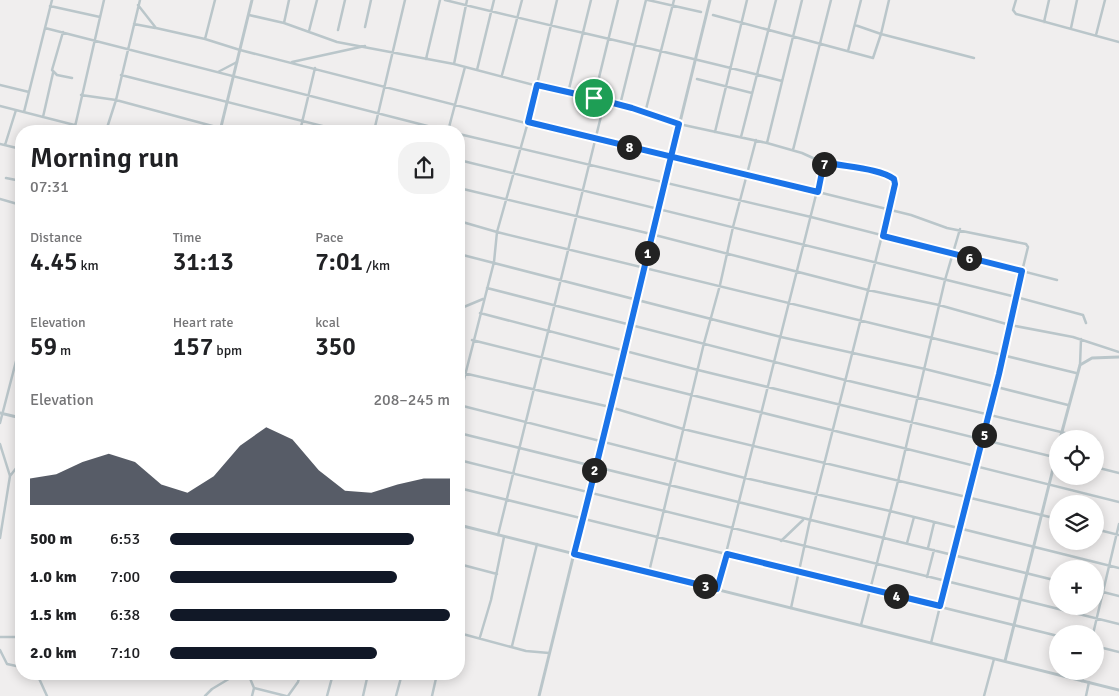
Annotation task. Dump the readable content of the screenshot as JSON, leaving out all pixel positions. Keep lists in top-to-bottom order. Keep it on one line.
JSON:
{"page":{"heading":["Morning run","07:31"],"pins":["8","7","1","6","5","2","3","4"],"stats":[["Distance","4.45 km"],["Time","31:13"],["Pace","7:01 /km"],["Elevation","59 m"],["Heart rate","157 bpm"],["kcal","350"]],"chart":["Elevation","208–245 m"],"map_buttons":["+","−"],"list":[{"name":"500 m","note":"6:53"},{"name":"1.0 km","note":"7:00"},{"name":"1.5 km","note":"6:38"},{"name":"2.0 km","note":"7:10"}]}}
